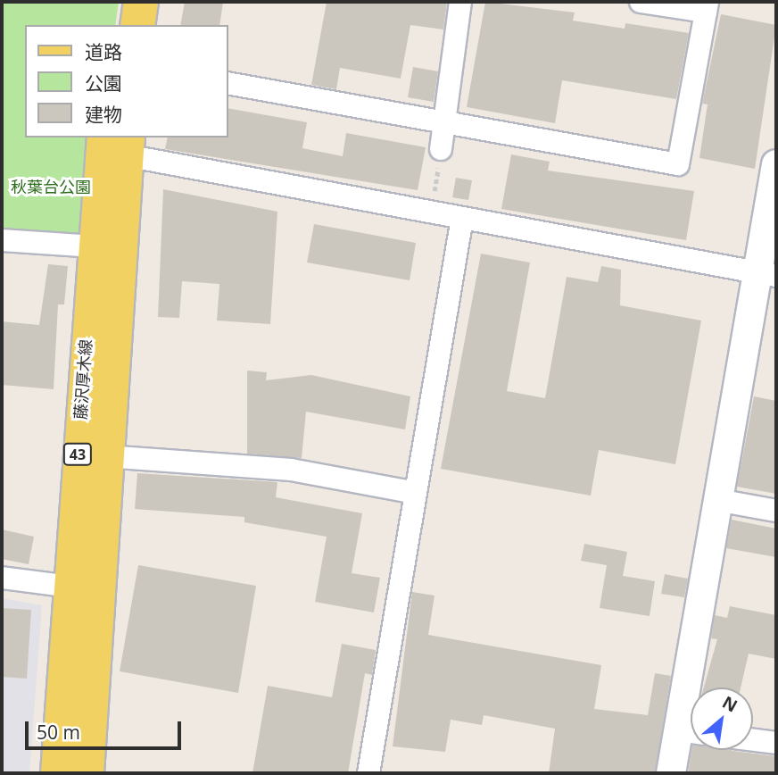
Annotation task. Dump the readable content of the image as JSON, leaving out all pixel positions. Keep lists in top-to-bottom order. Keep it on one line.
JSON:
{"streets":{"main road":["藤沢厚木線","43"]},"parks":["秋葉台公園"],"legend":["道路","公園","建物"],"scale_bar":"50 m","north":"top right"}
